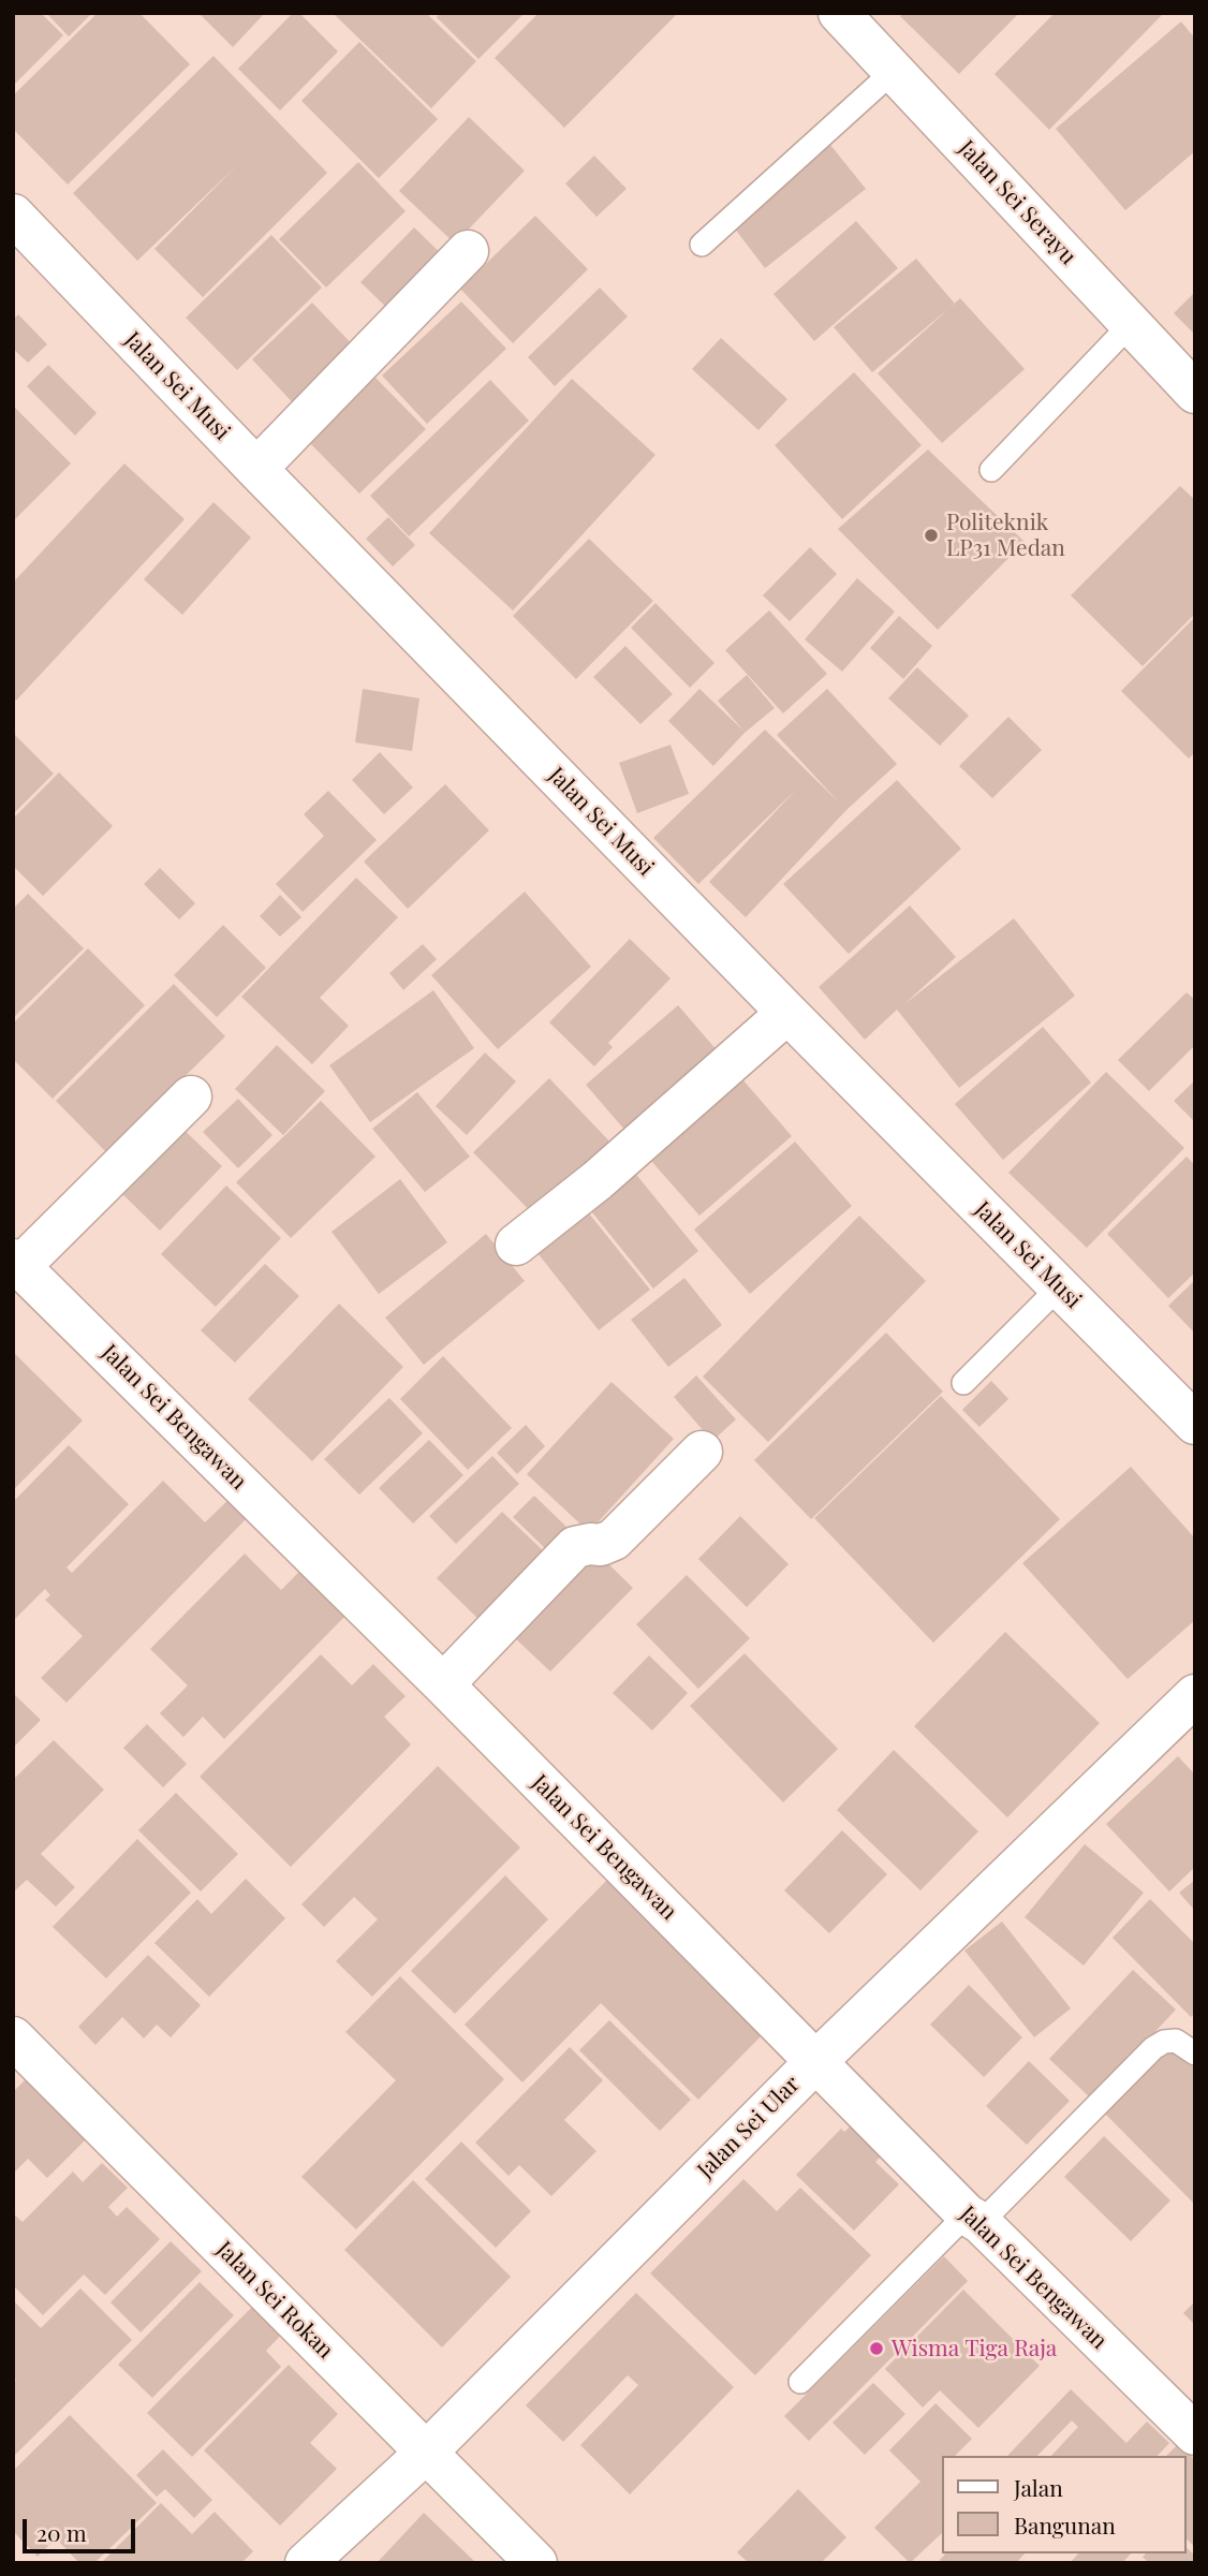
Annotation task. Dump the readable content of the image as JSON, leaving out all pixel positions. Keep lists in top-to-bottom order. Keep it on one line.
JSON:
{"streets":{"street":["Jalan Sei Serayu","Jalan Sei Musi","Jalan Sei Bengawan","Jalan Sei Ular","Jalan Sei Rokan"]},"crossings":[["Jalan Sei Bengawan","Jalan Sei Ular"],["Jalan Sei Ular","Jalan Sei Rokan"]],"places":["Politeknik LP31 Medan","Wisma Tiga Raja"],"legend":["Jalan","Bangunan"],"scale_bar":"20 m"}
